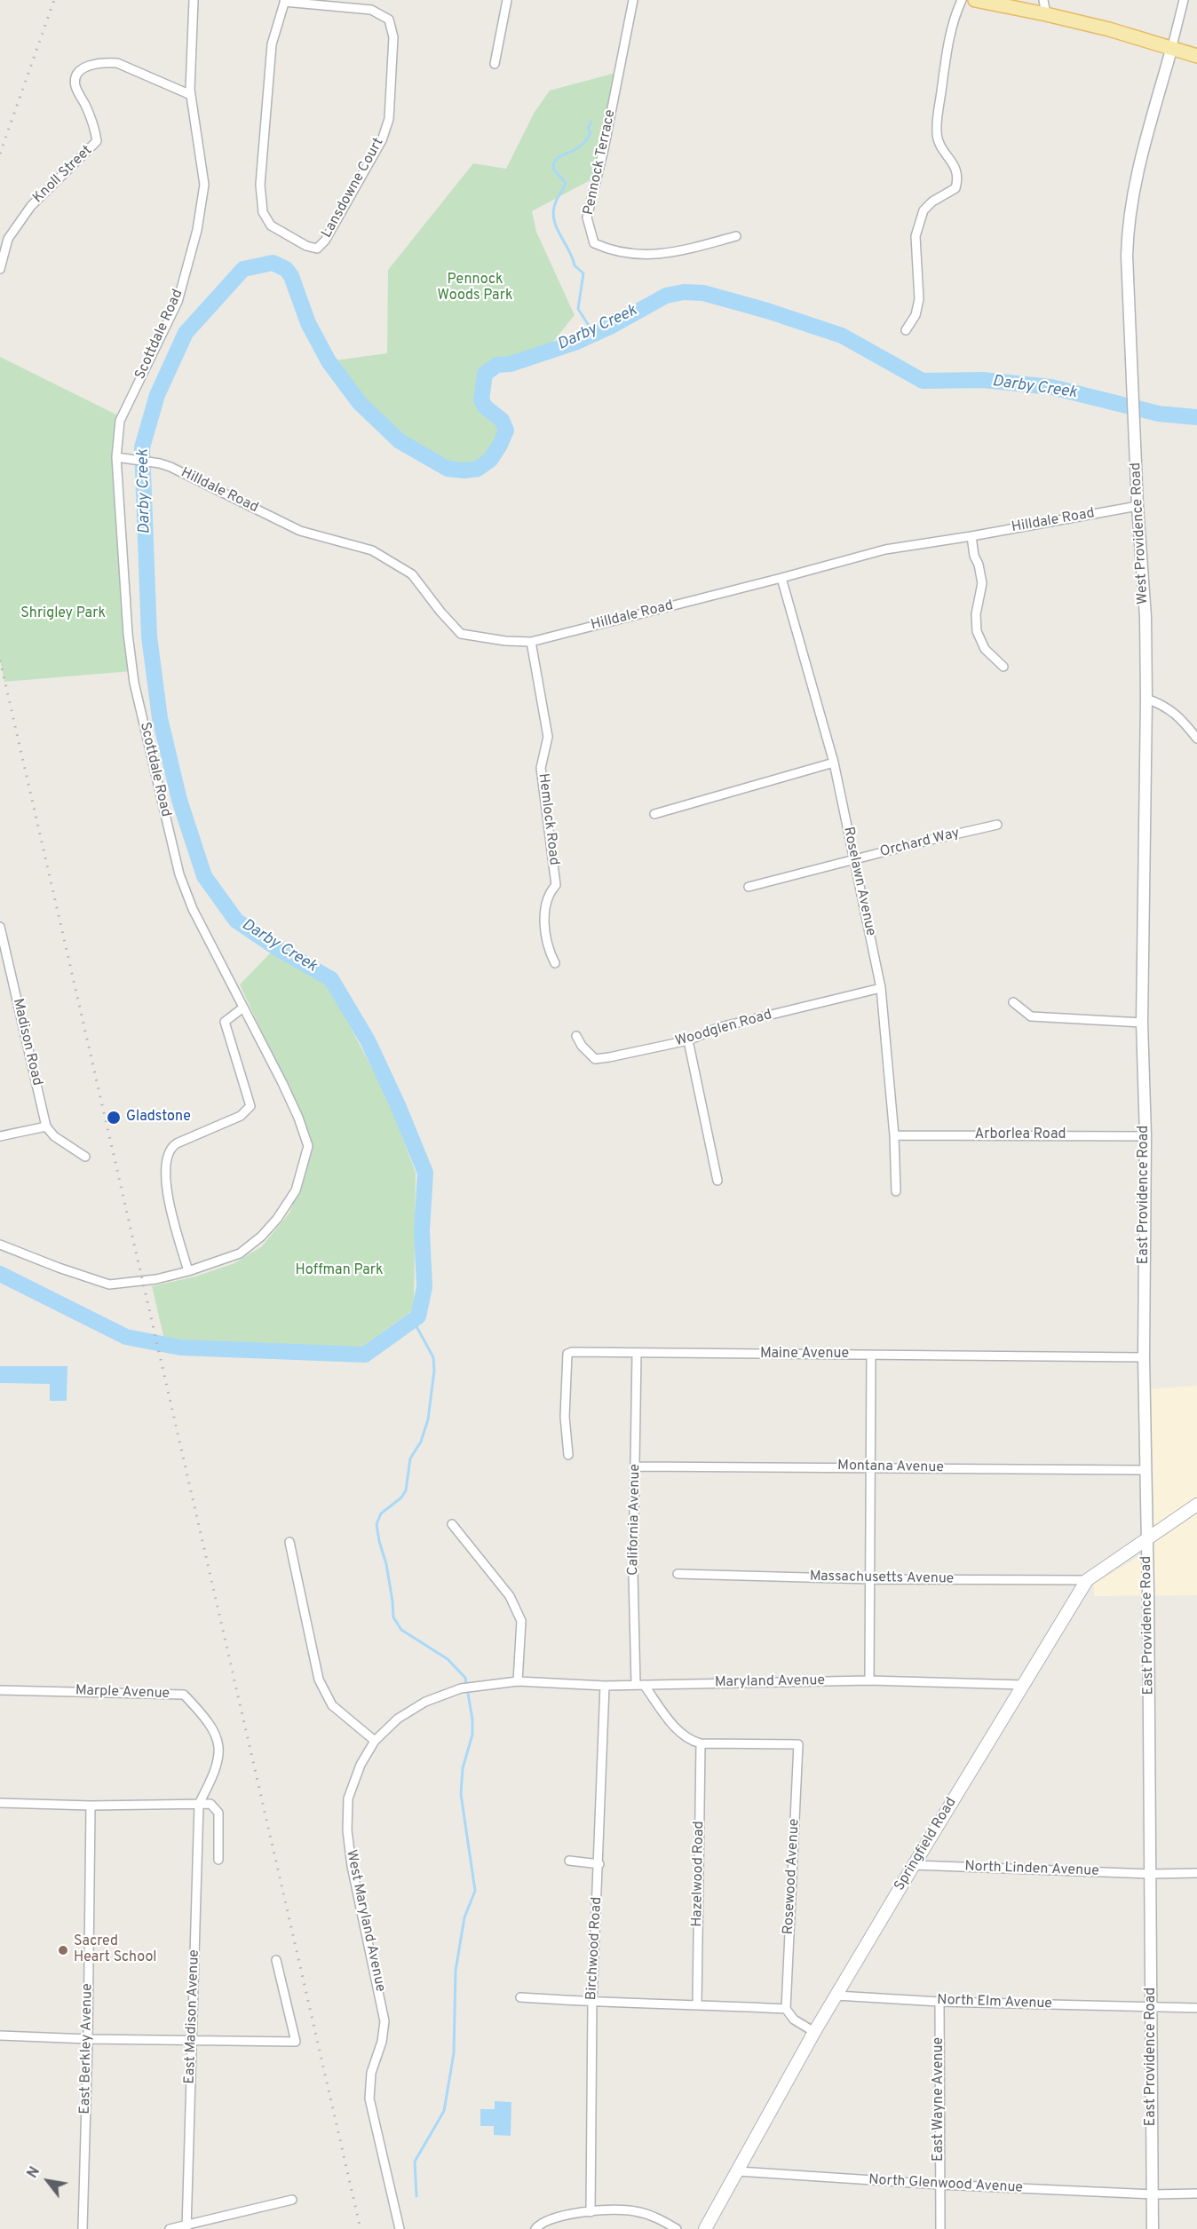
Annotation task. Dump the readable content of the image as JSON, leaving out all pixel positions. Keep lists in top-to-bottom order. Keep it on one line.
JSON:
{"streets":{"main road":["Springfield Road"],"street":["Pennock Terrace","Knoll Street","Lansdowne Court","Scottdale Road","Hilldale Road","West Providence Road","Hemlock Road","Orchard Way","Roselawn Avenue","Woodglen Road","Madison Road","Arborlea Road","East Providence Road","Maine Avenue","Montana Avenue","California Avenue","Massachusetts Avenue","Maryland Avenue","Marple Avenue","North Linden Avenue","Hazelwood Road","Rosewood Avenue","West Maryland Avenue","Birchwood Road","North Elm Avenue","East Madison Avenue","East Berkley Avenue","East Wayne Avenue","North Glenwood Avenue"]},"crossings":[["Knoll Street","Scottdale Road"],["Scottdale Road","Hilldale Road"],["Hilldale Road","West Providence Road"],["Hilldale Road","Hemlock Road"],["Hilldale Road","Roselawn Avenue"],["West Providence Road","East Providence Road"],["Orchard Way","Roselawn Avenue"],["Roselawn Avenue","Woodglen Road"],["Roselawn Avenue","Arborlea Road"],["Arborlea Road","East Providence Road"],["East Providence Road","Maine Avenue"],["East Providence Road","Montana Avenue"],["East Providence Road","Springfield Road"],["East Providence Road","North Linden Avenue"],["East Providence Road","North Elm Avenue"],["East Providence Road","North Glenwood Avenue"],["Maine Avenue","California Avenue"],["Montana Avenue","California Avenue"],["California Avenue","Maryland Avenue"],["Massachusetts Avenue","Springfield Road"],["Maryland Avenue","Springfield Road"],["Maryland Avenue","West Maryland Avenue"],["Maryland Avenue","Birchwood Road"],["Marple Avenue","East Madison Avenue"],["Springfield Road","North Linden Avenue"],["Springfield Road","North Elm Avenue"],["Springfield Road","North Glenwood Avenue"],["Hazelwood Road","Rosewood Avenue"],["North Elm Avenue","East Wayne Avenue"],["East Wayne Avenue","North Glenwood Avenue"]],"water":["Darby Creek"],"parks":["Pennock Woods Park","Shrigley Park","Hoffman Park"],"places":["Gladstone","Sacred Heart School"],"north":"top left"}
